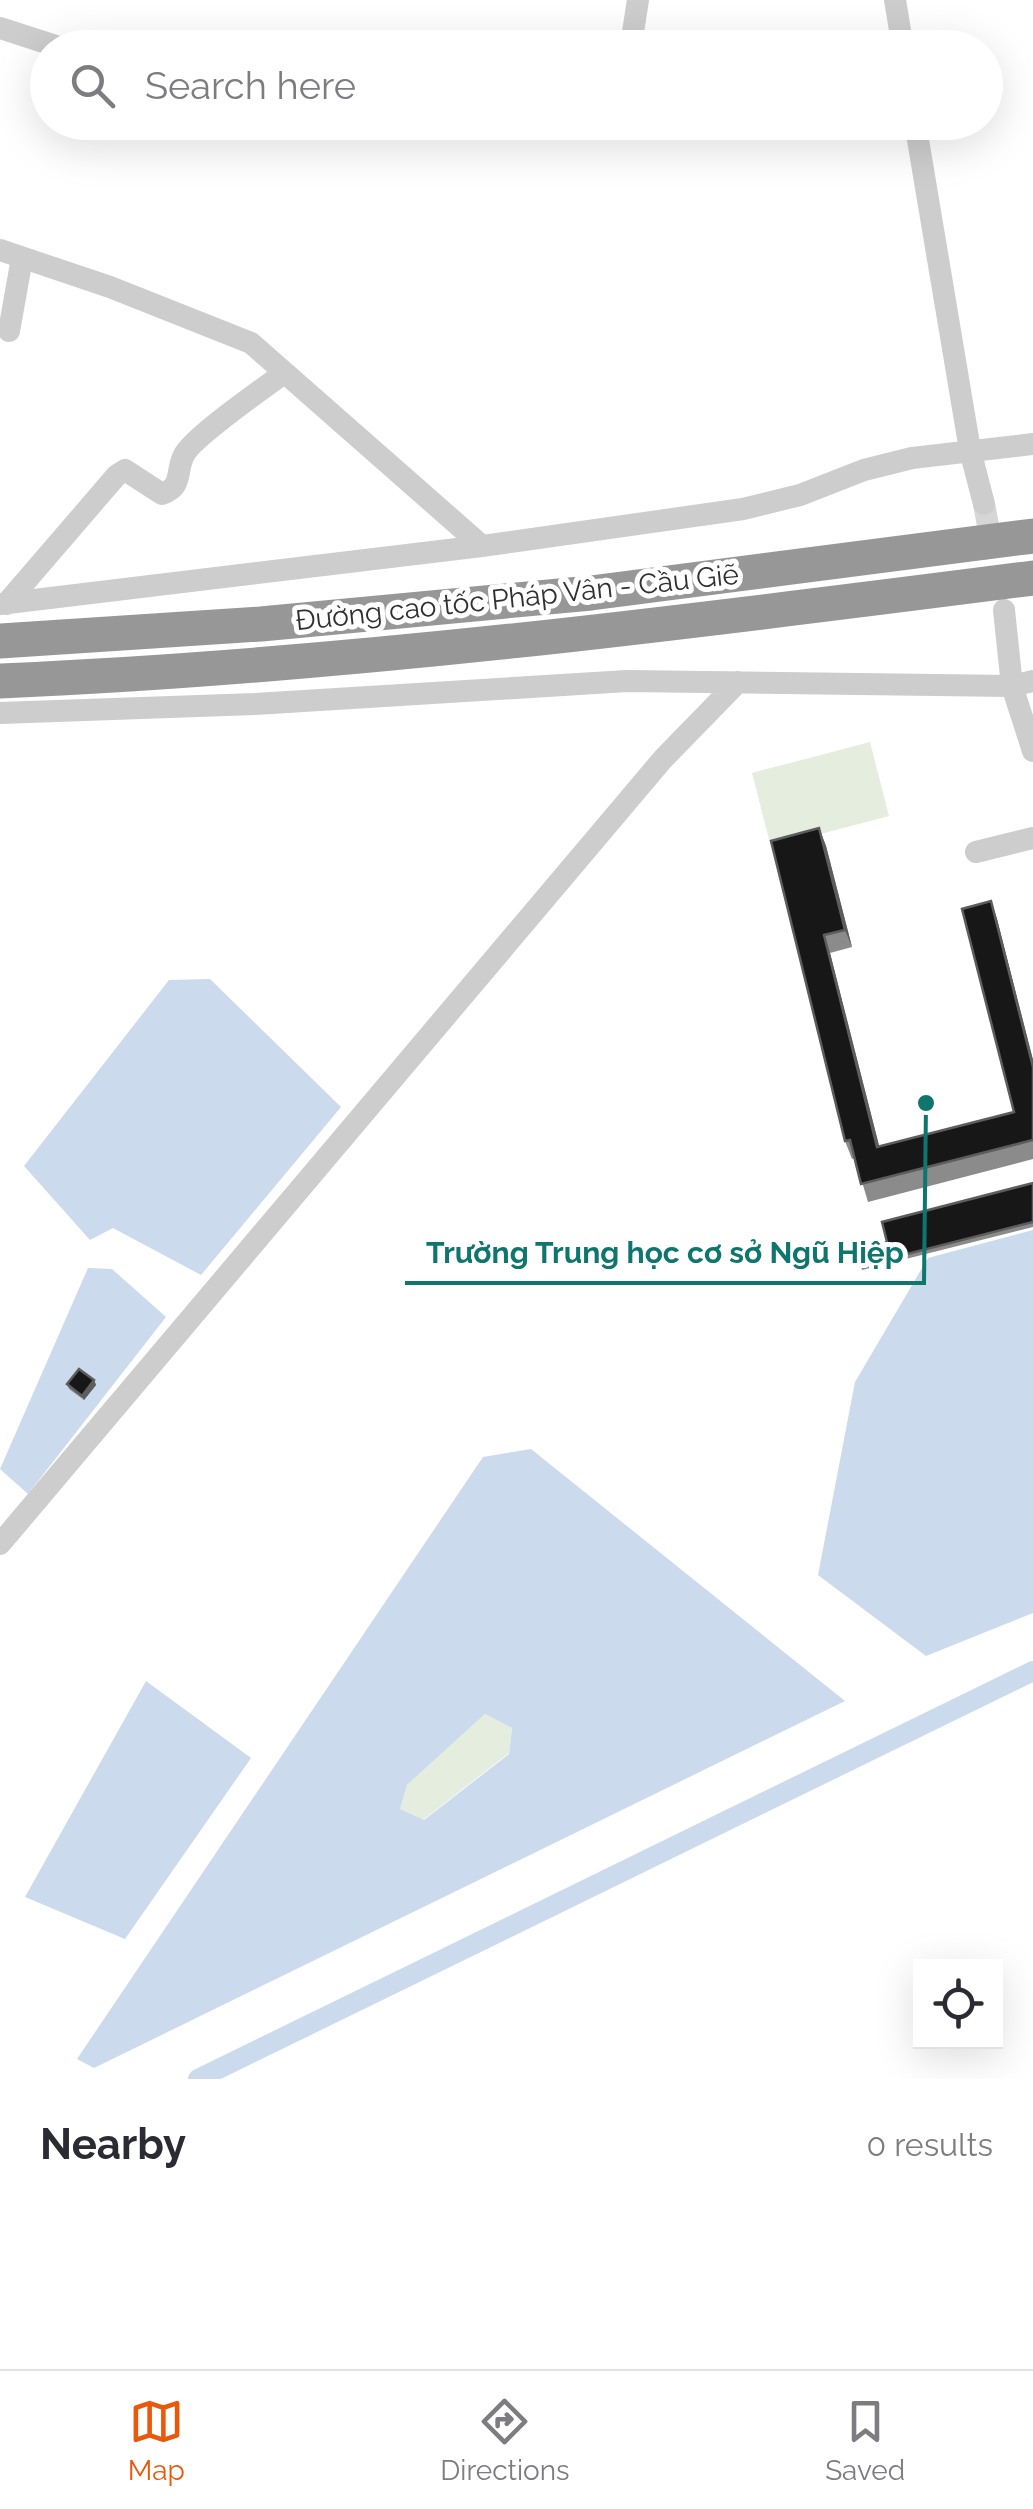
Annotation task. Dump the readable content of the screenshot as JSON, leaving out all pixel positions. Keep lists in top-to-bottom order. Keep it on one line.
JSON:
{"streets":{"highway":["Đường cao tốc Pháp Vân - Cầu Giẽ"]},"places":["Trường Trung học cơ sở Ngũ Hiệp"],"page":{"search":"Search here","heading":["Nearby","0 results"],"nav":["Map","Directions","Saved"]}}
